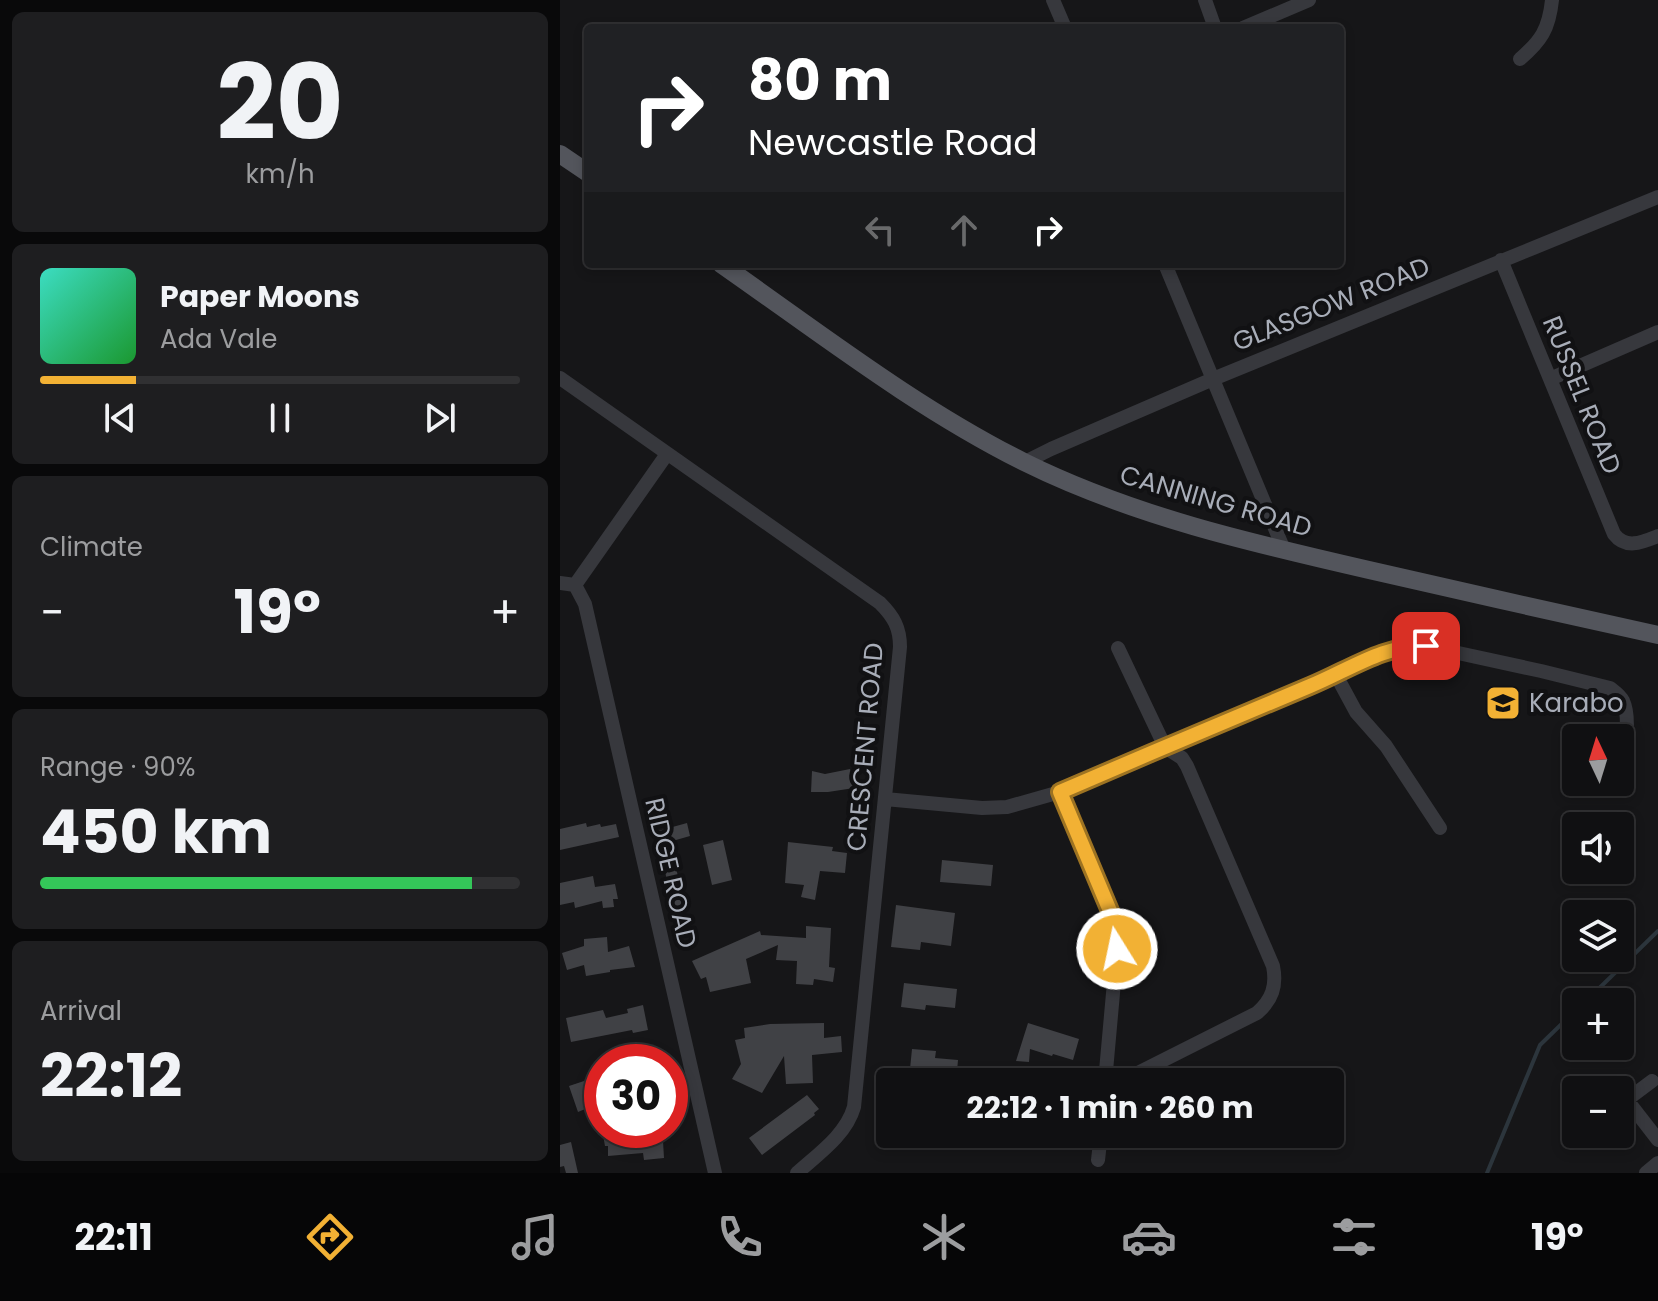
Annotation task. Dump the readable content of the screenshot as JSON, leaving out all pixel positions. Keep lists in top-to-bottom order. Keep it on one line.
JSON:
{"streets":{"main road":["CANNING ROAD"],"street":["GLASGOW ROAD","RUSSEL ROAD","CRESCENT ROAD","RIDGE ROAD"]},"crossings":[["GLASGOW ROAD","RUSSEL ROAD"],["GLASGOW ROAD","CANNING ROAD"]],"places":{"school or university":["Karabo"]},"north":"top","page":{"tile":[["20","km/h"],"Climate",["Range · 90%","450 km"],["Arrival","22:12"]],"turn":["80 m","Newcastle Road"],"song":["Paper Moons","Ada Vale"],"heat":["−","19°","+"],"map_buttons":["+","−"],"limit":"30","trip":"22:12 · 1 min · 260 m","tabs":["22:11","19°"]}}
